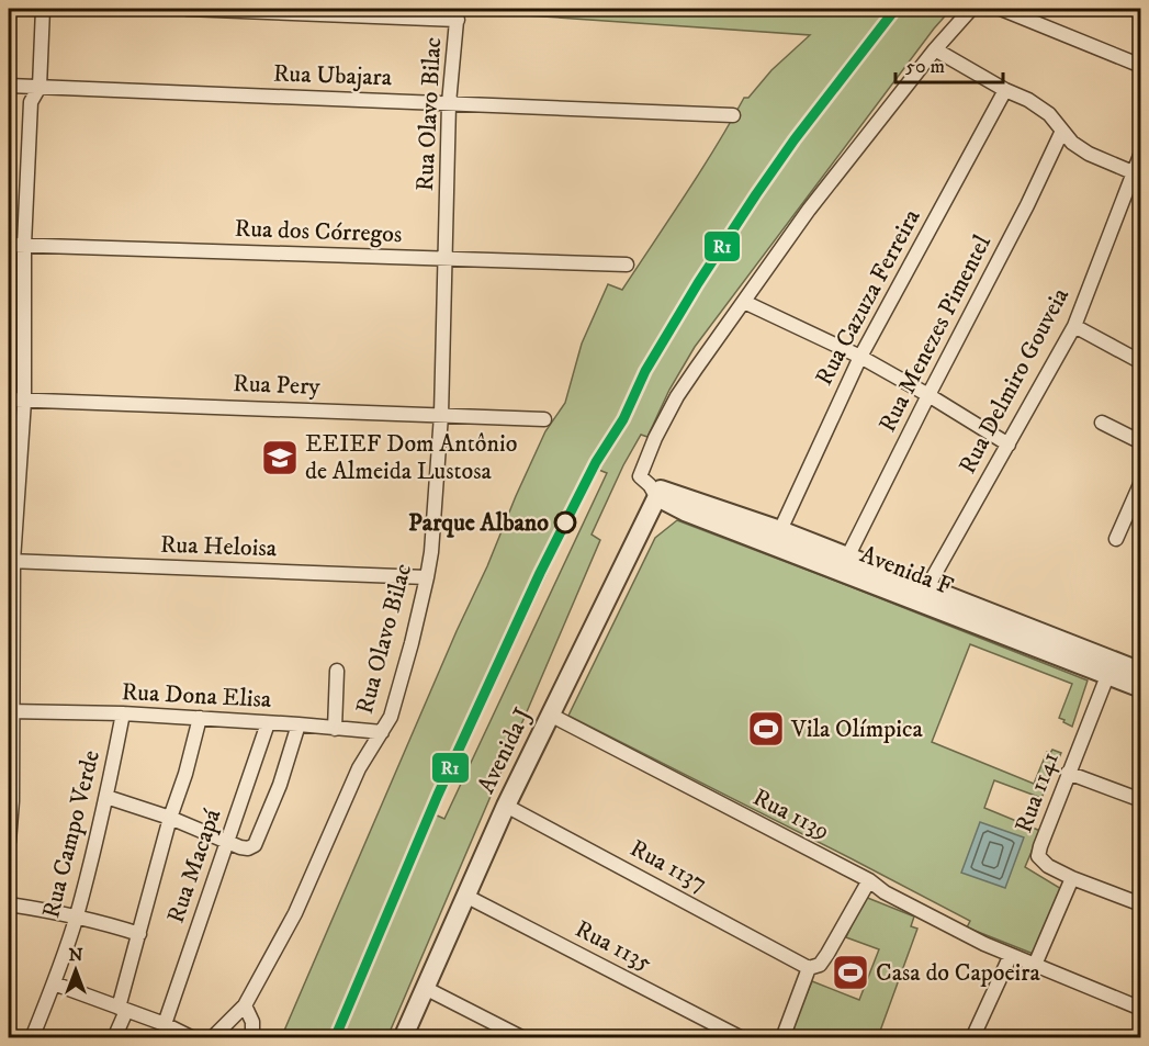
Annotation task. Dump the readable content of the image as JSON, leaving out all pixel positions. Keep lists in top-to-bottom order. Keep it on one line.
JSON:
{"streets":{"street":["Rua Ubajara","Rua Olavo Bilac","Rua dos Córregos","Rua Cazuza Ferreira","Rua Menezes Pimentel","Rua Delmiro Gouveia","Rua Pery","Rua Heloisa","Avenida F","Rua Dona Elisa","Avenida J","Rua 1141","Rua 1139","Rua Campo Verde","Rua Macapá","Rua 1137","Rua 1135"]},"crossings":[["Rua Ubajara","Rua Olavo Bilac"],["Rua Olavo Bilac","Rua dos Córregos"],["Rua Olavo Bilac","Rua Pery"],["Rua Olavo Bilac","Rua Heloisa"],["Rua Olavo Bilac","Rua Dona Elisa"],["Rua Cazuza Ferreira","Avenida F"],["Rua Menezes Pimentel","Avenida F"],["Rua Delmiro Gouveia","Avenida F"],["Avenida F","Avenida J"],["Avenida F","Rua 1141"],["Rua Dona Elisa","Rua Campo Verde"],["Rua Dona Elisa","Rua Macapá"],["Avenida J","Rua 1139"],["Avenida J","Rua 1137"],["Avenida J","Rua 1135"]],"places":{"school or university":["EEIEF Dom Antônio de Almeida Lustosa"],"other":["Parque Albano"],"sports":["Vila Olímpica","Casa do Capoeira"]},"lines":["transit line R1"],"scale_bar":"50 m","north":"top"}
